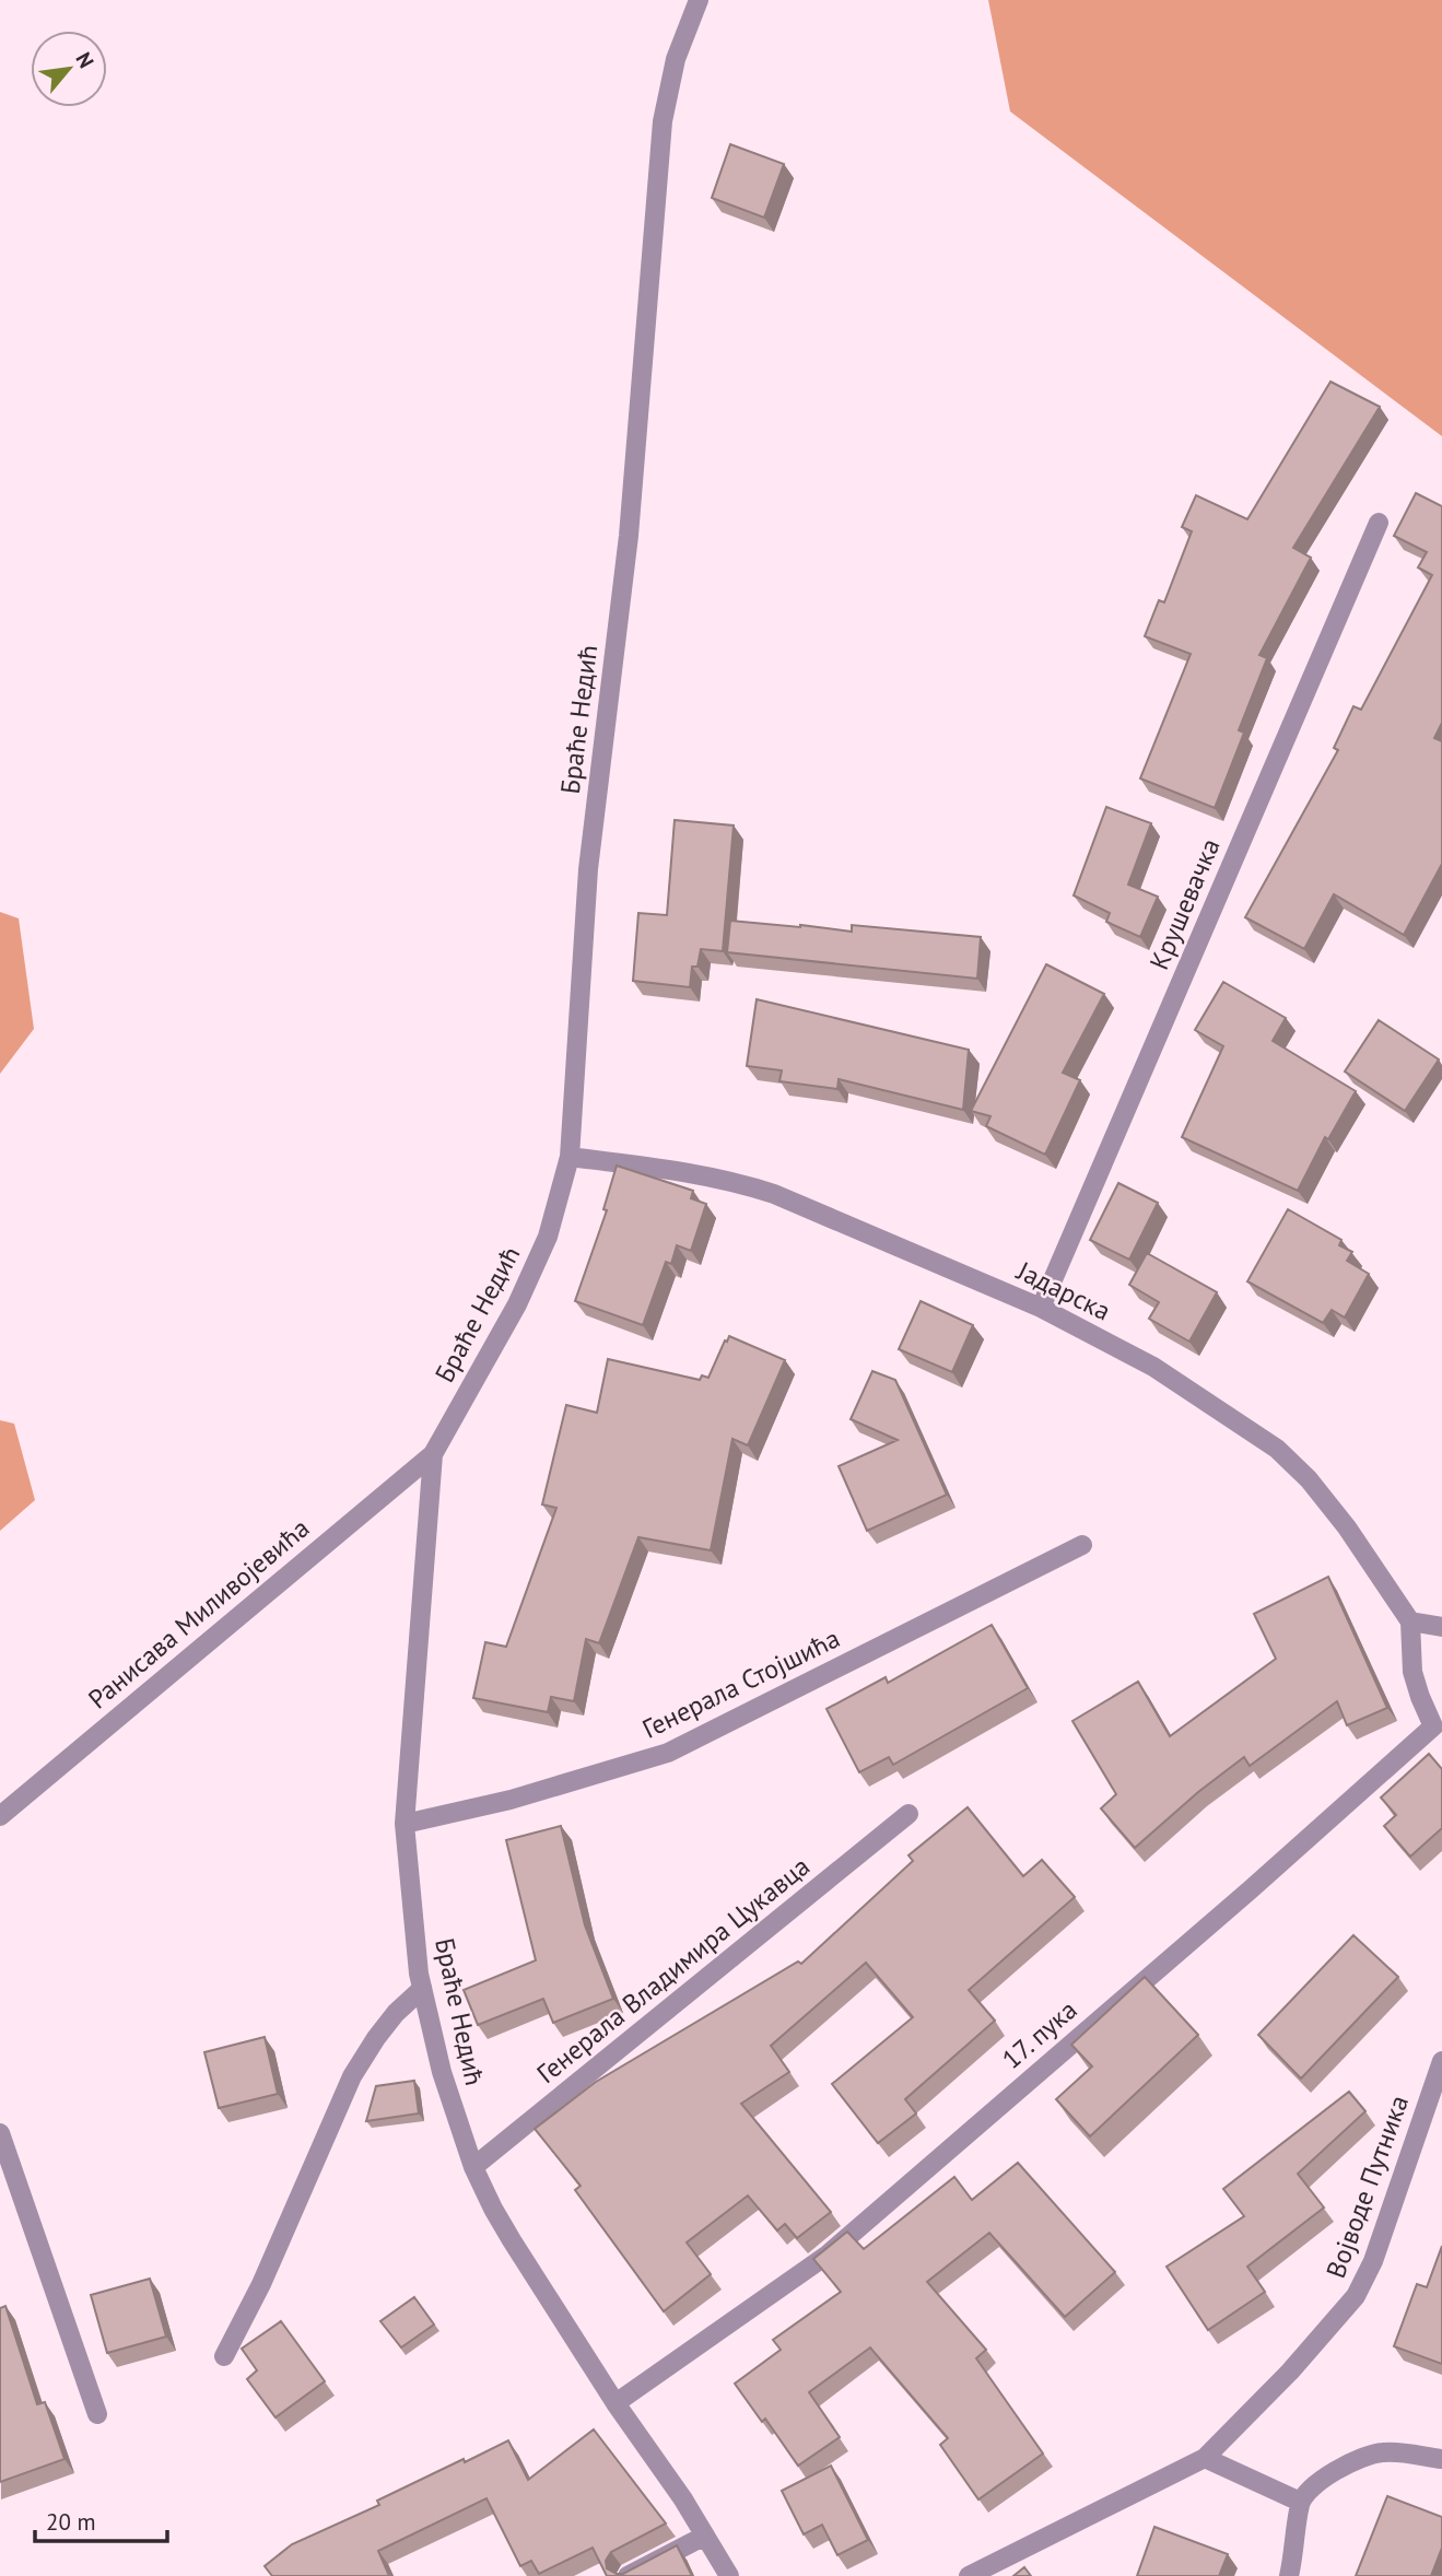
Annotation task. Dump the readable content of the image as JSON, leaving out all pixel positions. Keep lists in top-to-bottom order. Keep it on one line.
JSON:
{"streets":{"street":["Браће Недић","Крушевачка","Јадарска","Ранисава Миливојевића","Генерала Стојшића","Генерала Владимира Цукавца","17. пука","Војводе Путника"]},"crossings":[["Браће Недић","Јадарска"],["Браће Недић","Ранисава Миливојевића"],["Браће Недић","Генерала Стојшића"],["Браће Недић","Генерала Владимира Цукавца"],["Браће Недић","17. пука"],["Крушевачка","Јадарска"],["Јадарска","17. пука"]],"scale_bar":"20 m","north":"top right"}
